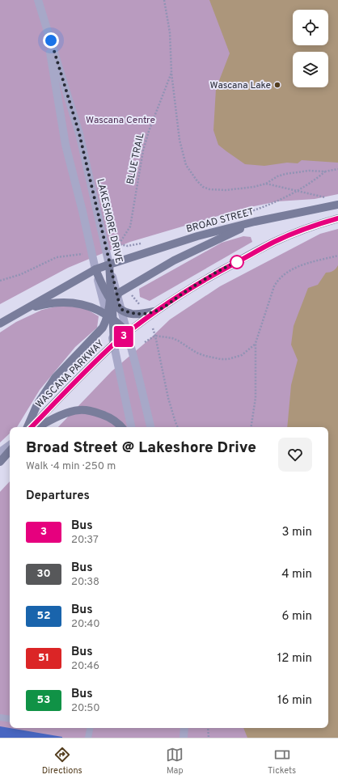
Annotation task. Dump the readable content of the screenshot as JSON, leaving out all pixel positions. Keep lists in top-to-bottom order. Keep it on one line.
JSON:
{"streets":{"main road":["BROAD STREET","WASCANA PARKWAY"],"street":["LAKESHORE DRIVE"],"path":["BLUE TRAIL"]},"crossings":[["BROAD STREET","LAKESHORE DRIVE"]],"parks":["Wascana Centre"],"places":["Wascana Lake"],"lines":["bus line 3"],"page":{"on_map":"3","heading":[["Broad Street @ Lakeshore Drive","Walk · 4 min · 250 m"],"Departures"],"list":[{"mark":"3","name":"Bus","note":"20:37","value":"3 min"},{"mark":"30","name":"Bus","note":"20:38","value":"4 min"},{"mark":"52","name":"Bus","note":"20:40","value":"6 min"},{"mark":"51","name":"Bus","note":"20:46","value":"12 min"},{"mark":"53","name":"Bus","note":"20:50","value":"16 min"}],"tabs":["Directions","Map","Tickets"]}}
